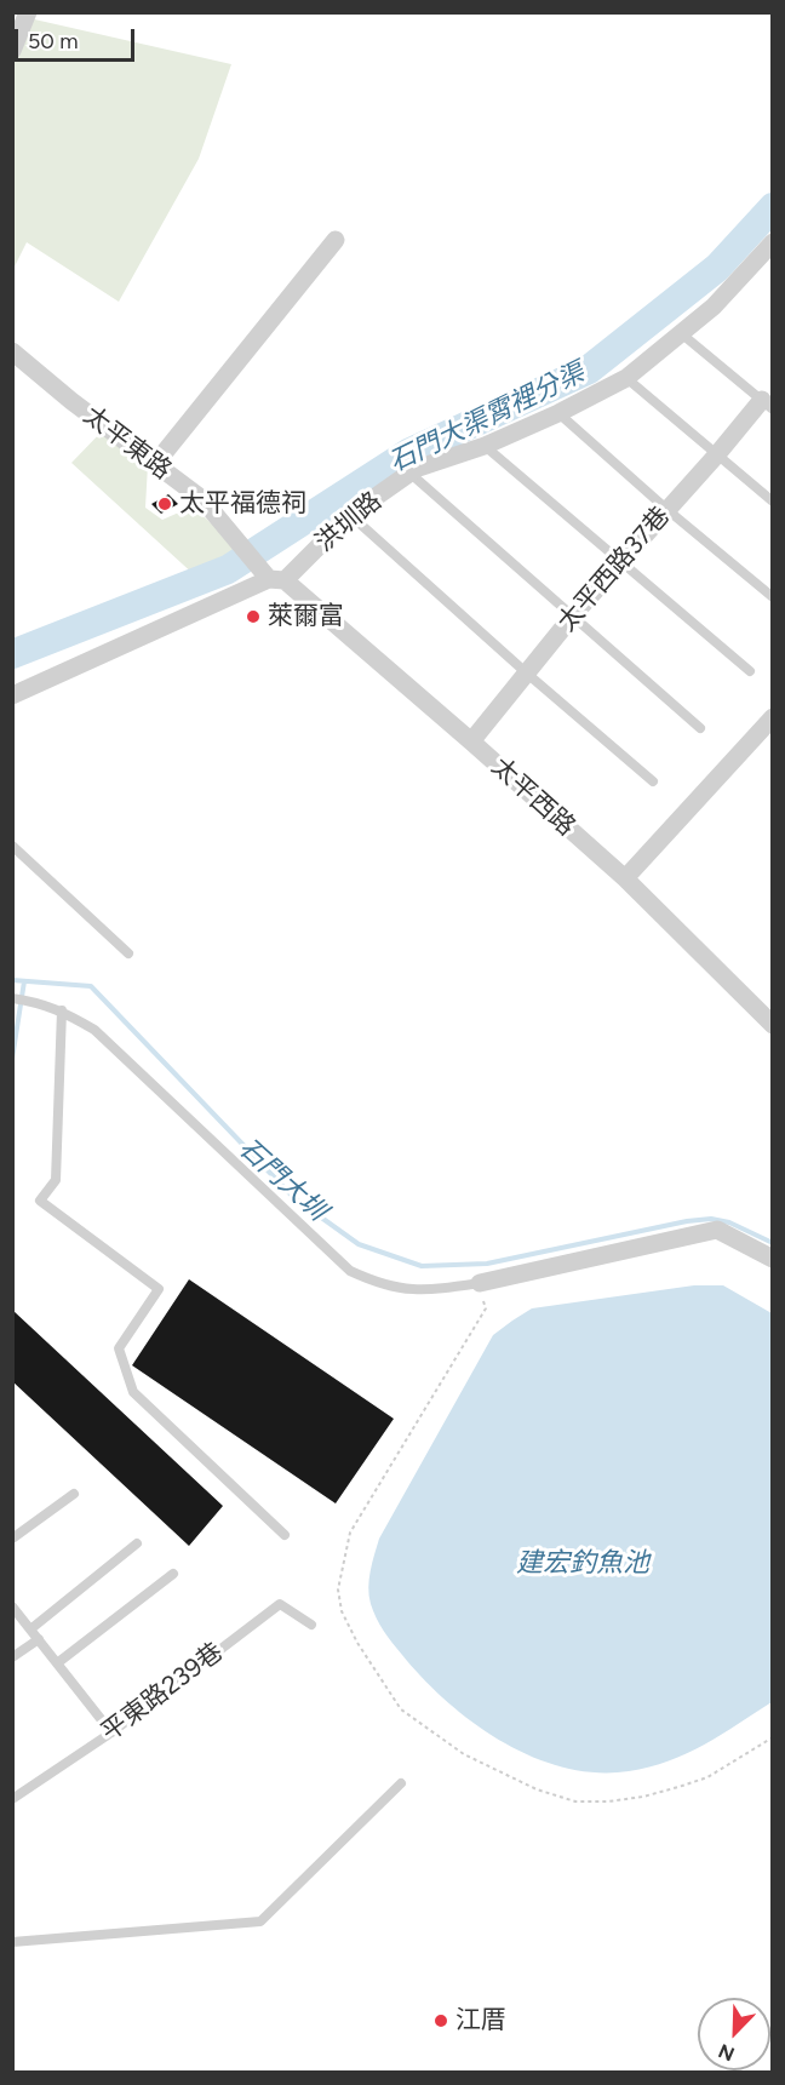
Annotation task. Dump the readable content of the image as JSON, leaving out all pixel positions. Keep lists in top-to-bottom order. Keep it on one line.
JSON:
{"streets":{"street":["太平東路","洪圳路","太平西路37巷","太平西路"],"lane":["平東路239巷"]},"crossings":[["太平東路","洪圳路"],["太平東路","太平西路"],["洪圳路","太平西路"],["太平西路37巷","太平西路"]],"water":["石門大渠霄裡分渠","石門大圳","建宏釣魚池"],"places":["太平福德祠","萊爾富","江厝"],"scale_bar":"50 m","north":"bottom left"}
